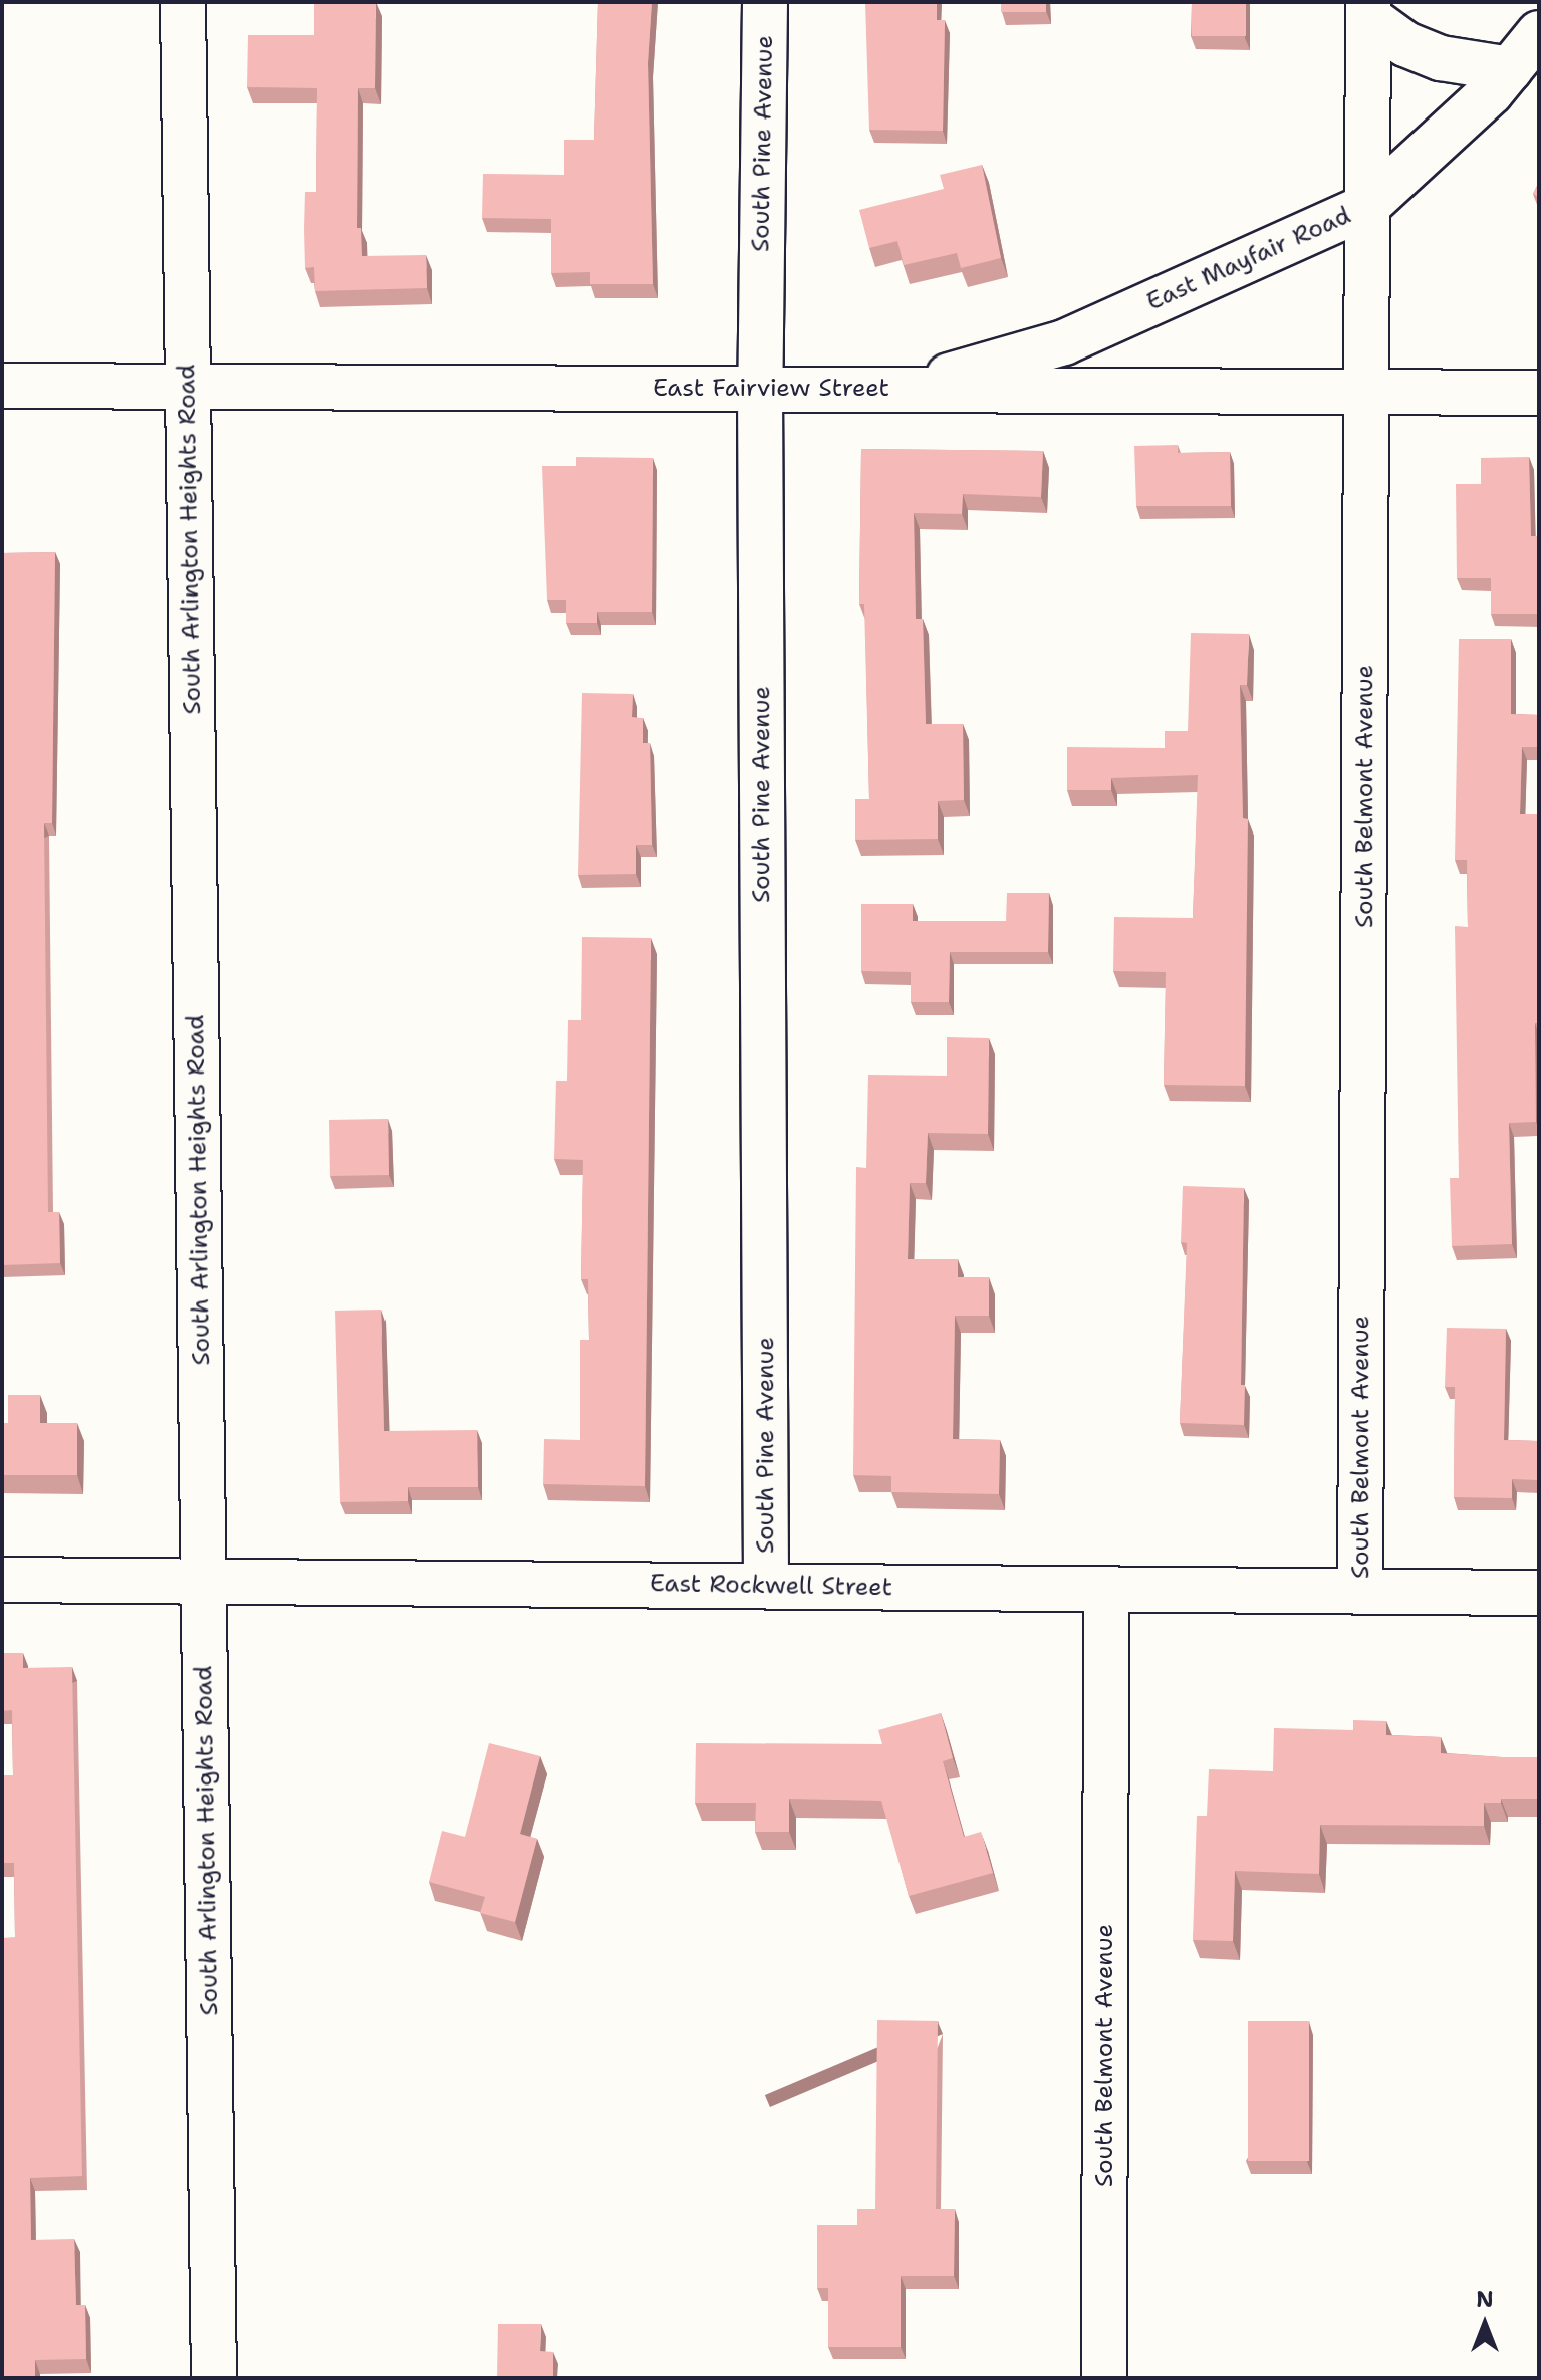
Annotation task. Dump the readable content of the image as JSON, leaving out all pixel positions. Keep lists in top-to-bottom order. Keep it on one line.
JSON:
{"streets":{"street":["South Pine Avenue","East Mayfair Road","East Fairview Street","South Arlington Heights Road","South Belmont Avenue","East Rockwell Street"]},"crossings":[["South Pine Avenue","East Fairview Street"],["South Pine Avenue","East Rockwell Street"],["East Mayfair Road","East Fairview Street"],["East Mayfair Road","South Belmont Avenue"],["East Fairview Street","South Arlington Heights Road"],["East Fairview Street","South Belmont Avenue"],["South Arlington Heights Road","East Rockwell Street"],["South Belmont Avenue","East Rockwell Street"]],"north":"top"}
